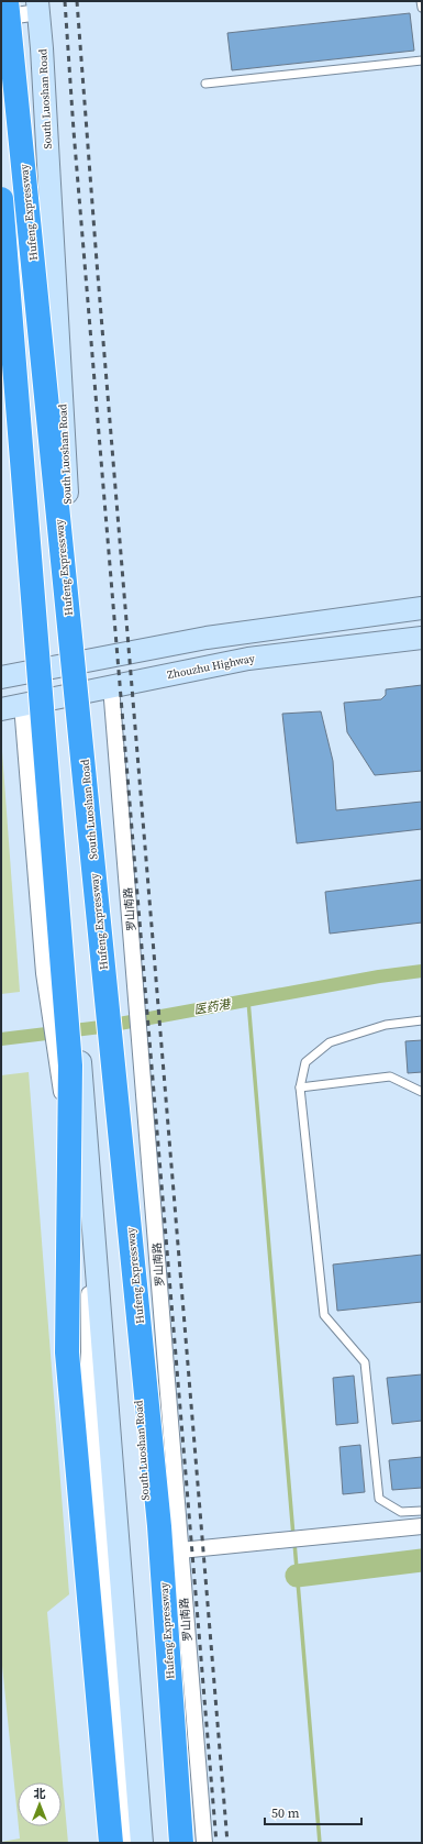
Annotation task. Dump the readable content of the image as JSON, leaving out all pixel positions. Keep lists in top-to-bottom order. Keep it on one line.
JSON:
{"streets":{"highway":["Hufeng Expressway"],"main road":["South Luoshan Road","Zhouzhu Highway"],"street":["罗山南路"]},"crossings":[["South Luoshan Road","Zhouzhu Highway"],["Zhouzhu Highway","罗山南路"]],"water":["医药港"],"scale_bar":"50 m","north":"top"}
